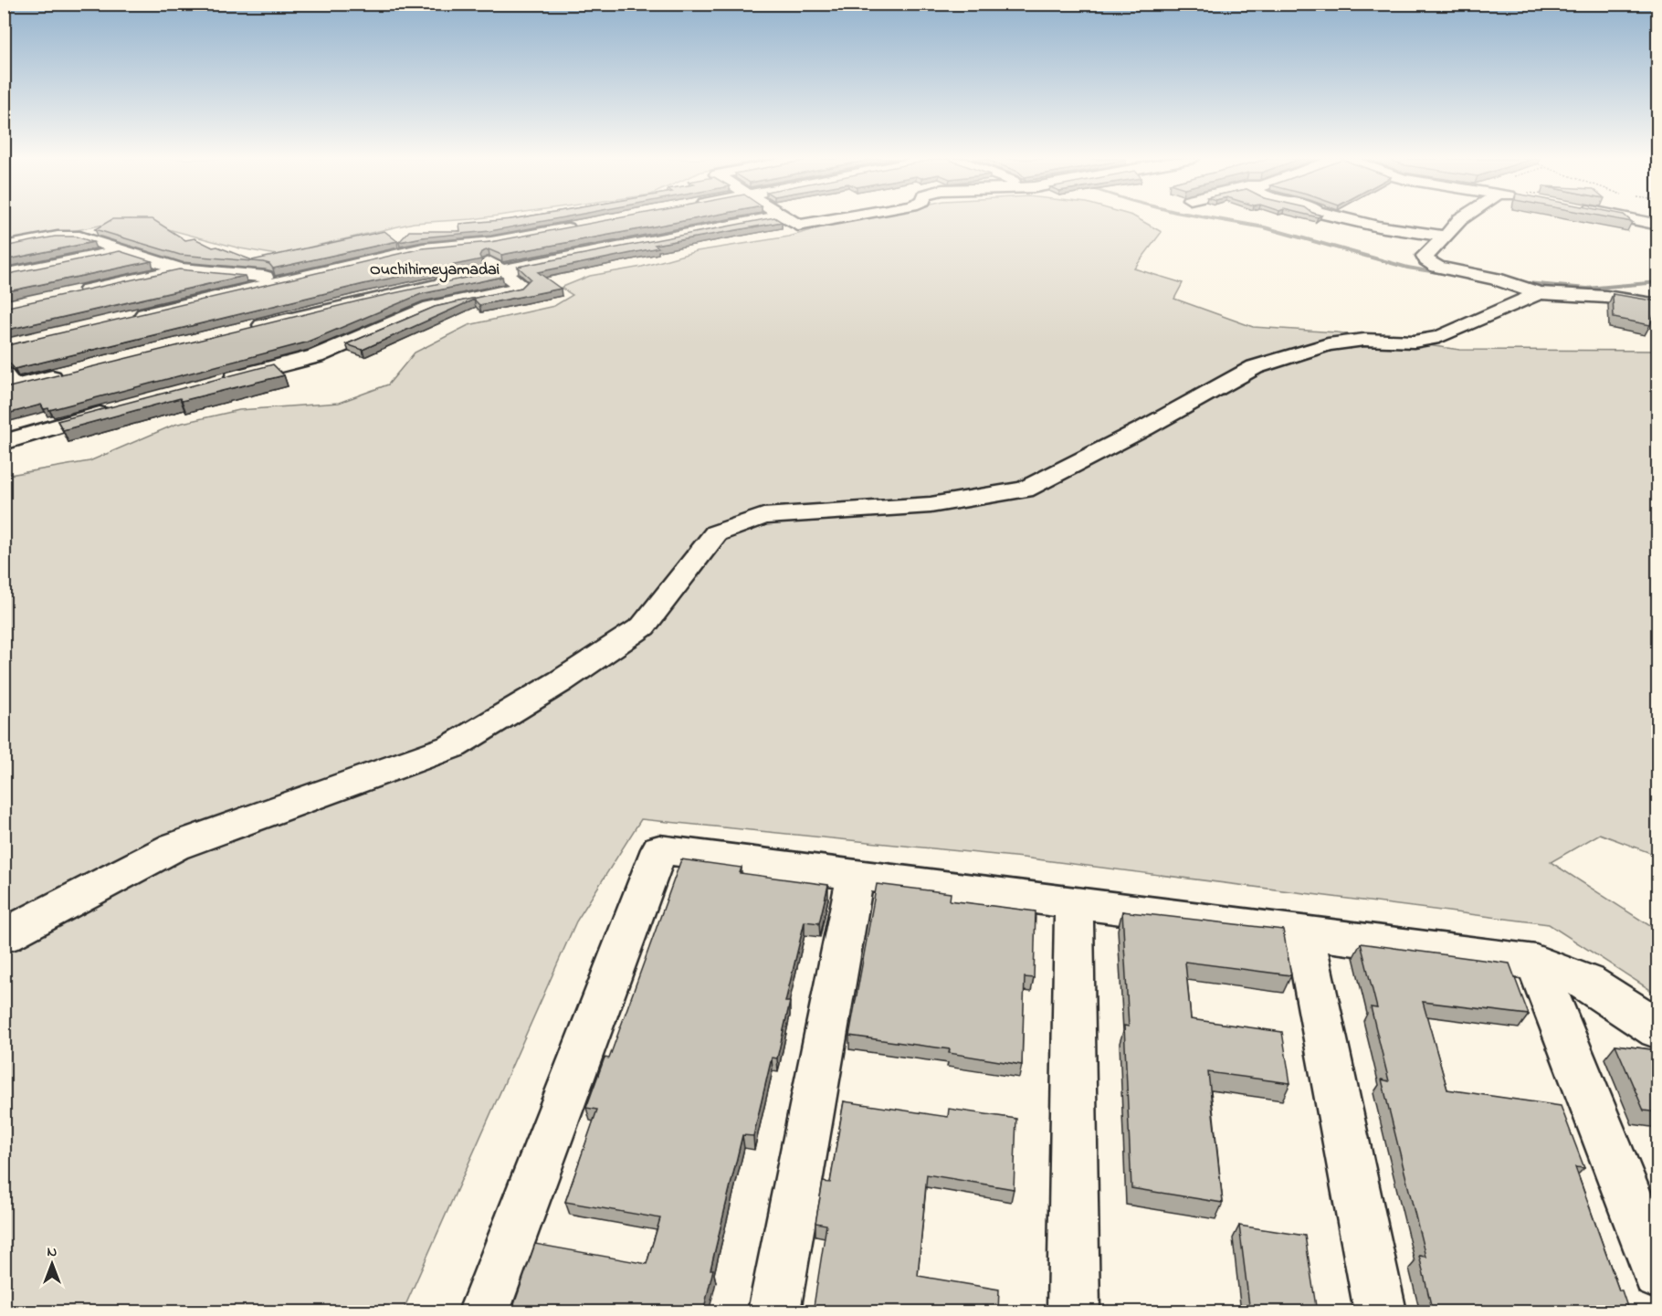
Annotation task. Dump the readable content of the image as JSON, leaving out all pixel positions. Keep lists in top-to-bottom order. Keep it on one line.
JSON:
{"districts":["Ouchihimeyamadai"],"north":"top"}
